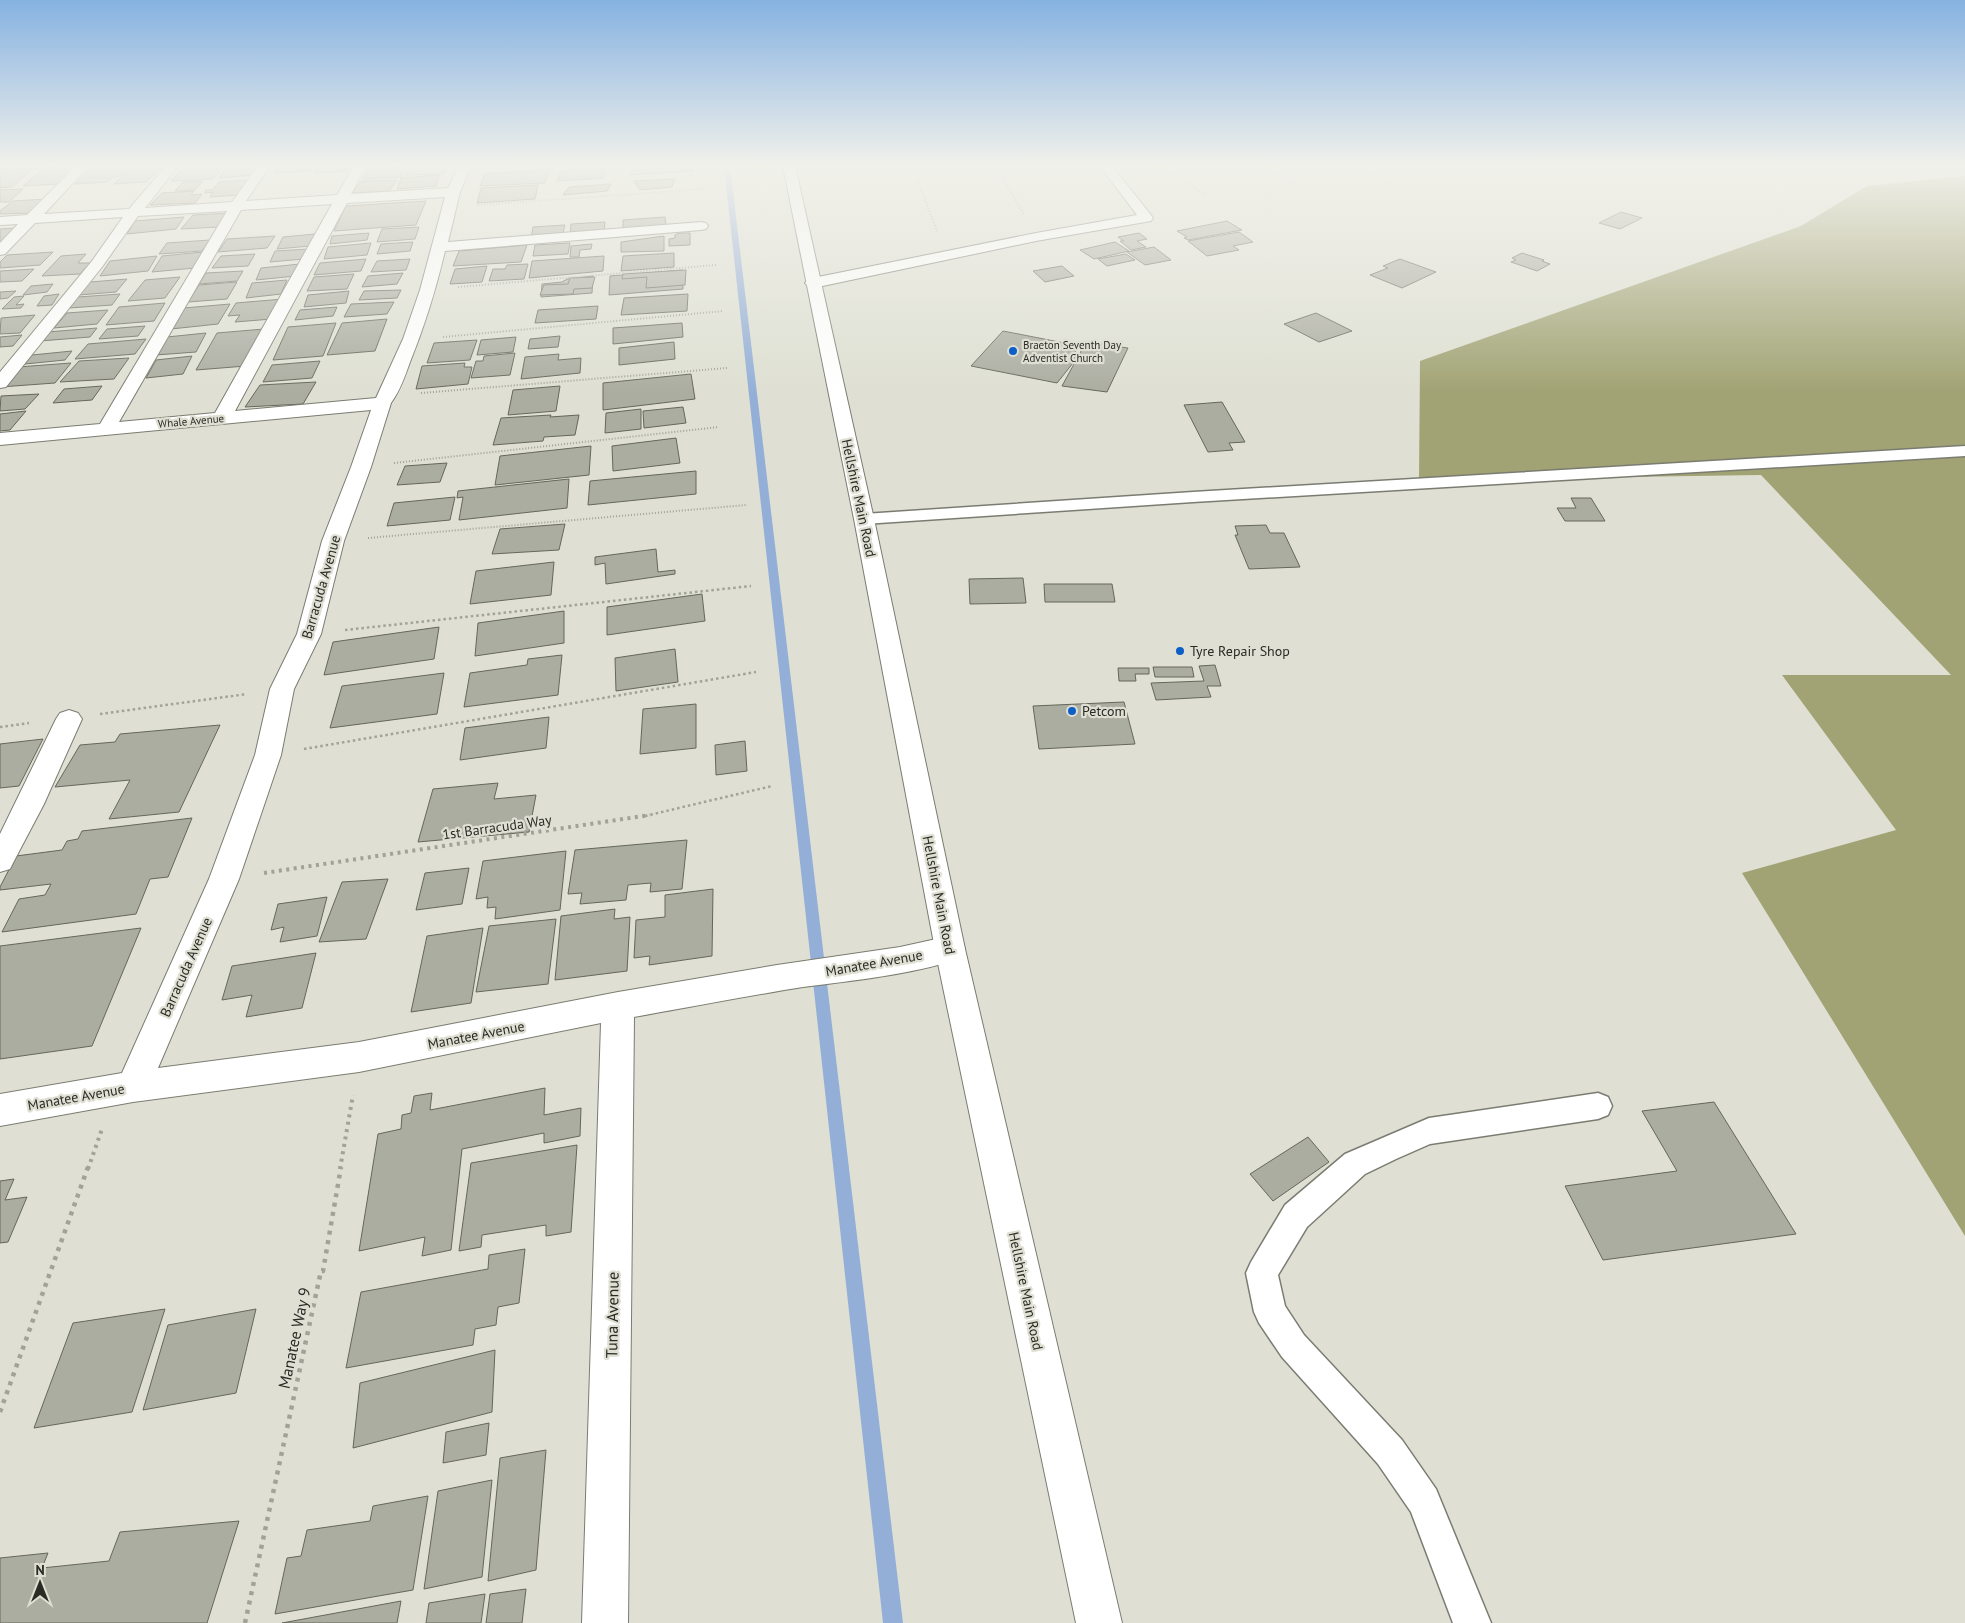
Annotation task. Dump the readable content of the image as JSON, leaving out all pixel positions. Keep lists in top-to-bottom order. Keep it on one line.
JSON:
{"streets":{"street":["Whale Avenue","Hellshire Main Road","Barracuda Avenue","Manatee Avenue","Tuna Avenue"],"path":["1st Barracuda Way","Manatee Way 9"]},"crossings":[["Whale Avenue","Barracuda Avenue"],["Hellshire Main Road","Manatee Avenue"],["Barracuda Avenue","1st Barracuda Way"],["Barracuda Avenue","Manatee Avenue"],["Manatee Avenue","Tuna Avenue"],["Manatee Avenue","Manatee Way 9"]],"places":["Braeton Seventh Day Adventist Church","Tyre Repair Shop","Petcom"],"north":"top"}
